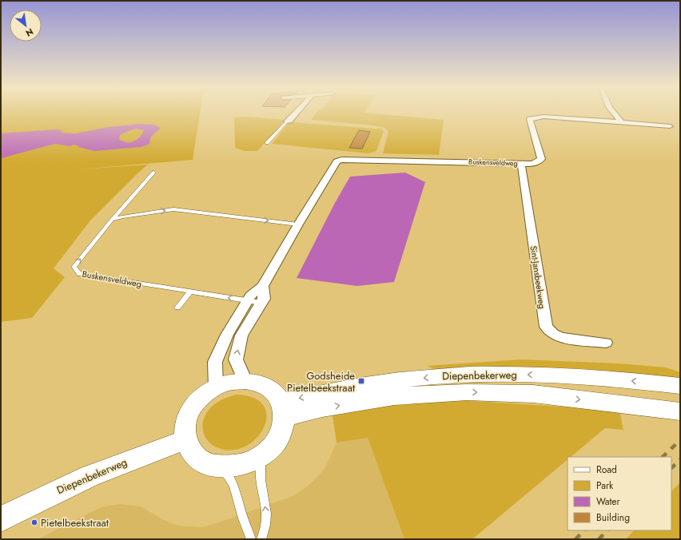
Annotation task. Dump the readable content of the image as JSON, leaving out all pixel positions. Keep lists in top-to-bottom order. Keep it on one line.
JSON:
{"streets":{"main road":["Diepenbekerweg"],"street":["Buskensveldweg","Sint-Jansbeekweg"]},"crossings":[["Buskensveldweg","Sint-Jansbeekweg"],["Buskensveldweg","Diepenbekerweg"]],"places":{"transit":["Godsheide Pietelbeekstraat"],"other":["Pietelbeekstraat"]},"legend":["Road","Park","Water","Building"],"north":"bottom right"}
